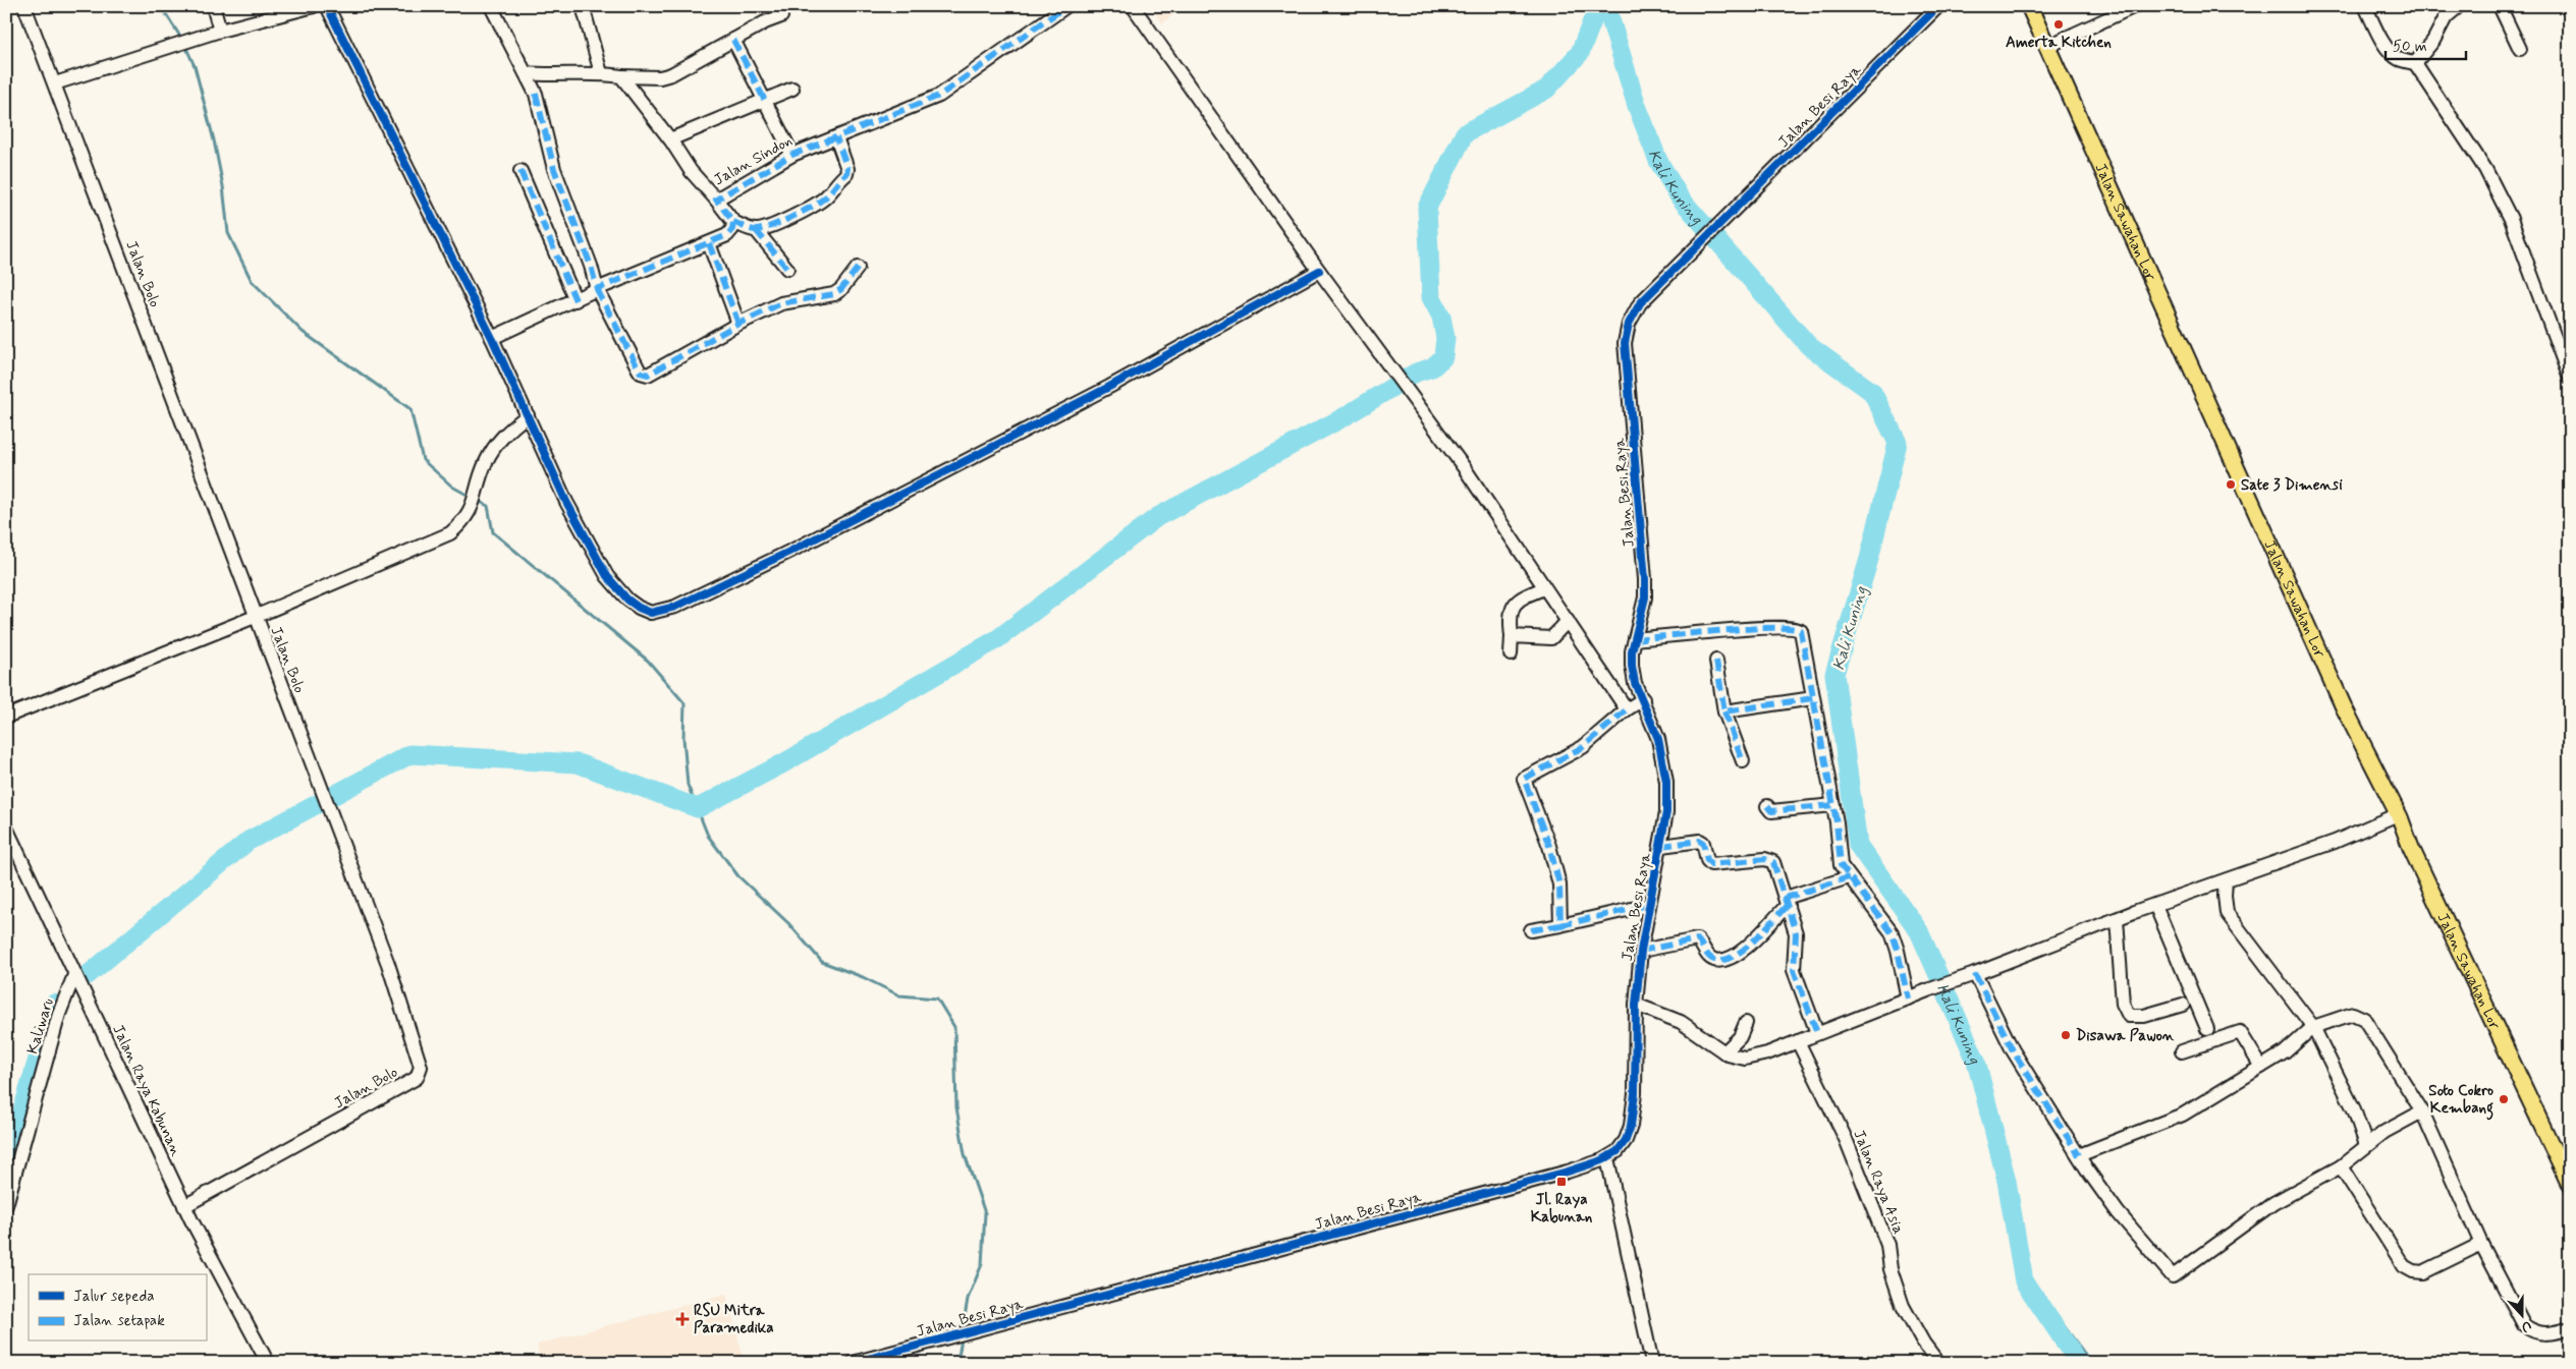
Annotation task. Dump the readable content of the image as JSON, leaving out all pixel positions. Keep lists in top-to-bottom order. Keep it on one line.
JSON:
{"streets":{"main road":["Jalan Sawahan Lor"],"street":["Jalan Besi Raya","Jalan Sindon","Jalan Bolo","Kaliwaru","Jalan Raya Kabunan","Jalan Raya Asia"]},"crossings":[["Jalan Bolo","Jalan Raya Kabunan"],["Kaliwaru","Jalan Raya Kabunan"]],"water":["Kali Kuning"],"places":{"other":["Amerta Kitchen","Sate 3 Dimensi","Disawa Pawon","Soto Cokro Kembang"],"transit":["Jl. Raya Kabunan"],"health":["RSU Mitra Paramedika"]},"legend":["Jalur sepeda","Jalan setapak"],"scale_bar":"50 m","north":"bottom"}
